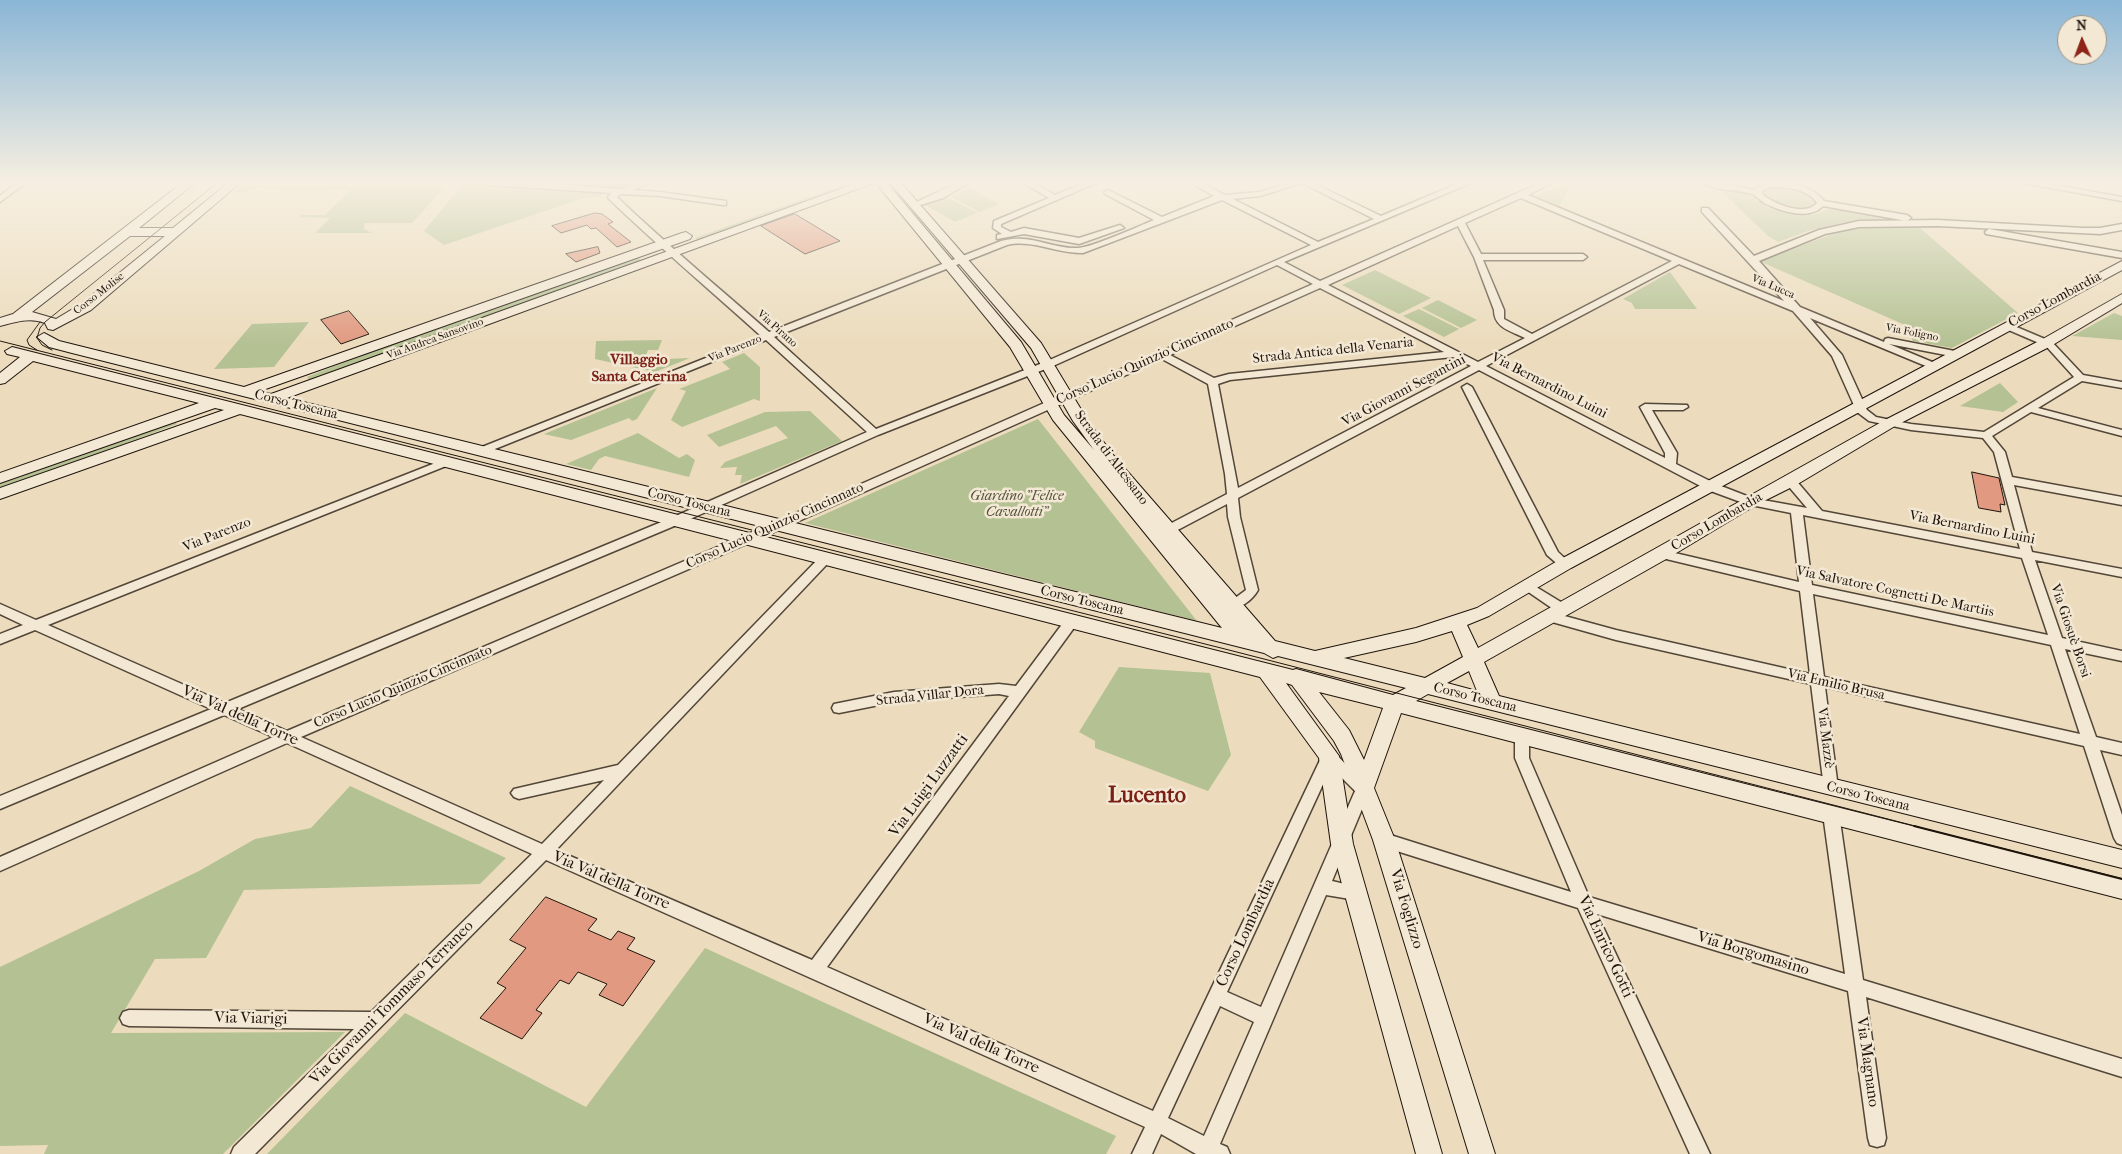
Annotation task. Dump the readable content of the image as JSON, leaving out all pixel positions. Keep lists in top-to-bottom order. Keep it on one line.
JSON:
{"streets":{"street":["Via Lucca","Corso Molise","Corso Lombardia","Via Pirano","Via Foligno","Via Andrea Sansovino","Via Parenzo","Strada Antica della Venaria","Corso Lucio Quinzio Cincinnato","Via Bernardino Luini","Via Giovanni Segantini","Corso Toscana","Strada di Altessano","Via Salvatore Cognetti De Martiis","Via Giosuè Borsi","Via Emilio Brusa","Strada Villar Dora","Via Val della Torre","Via Mazzè","Via Luigi Luzzatti","Via Foglizzo","Via Enrico Gotti","Via Borgomasino","Via Giovanni Tommaso Terraneo","Via Viarigi","Via Magnano"]},"crossings":[["Via Lucca","Corso Lombardia"],["Via Lucca","Via Foligno"],["Via Lucca","Via Giovanni Segantini"],["Corso Molise","Corso Toscana"],["Corso Lombardia","Via Foligno"],["Corso Lombardia","Via Bernardino Luini"],["Corso Lombardia","Corso Toscana"],["Corso Lombardia","Strada di Altessano"],["Corso Lombardia","Via Salvatore Cognetti De Martiis"],["Corso Lombardia","Via Emilio Brusa"],["Corso Lombardia","Via Val della Torre"],["Corso Lombardia","Via Foglizzo"],["Via Pirano","Via Andrea Sansovino"],["Via Pirano","Via Parenzo"],["Via Andrea Sansovino","Corso Toscana"],["Via Parenzo","Corso Toscana"],["Via Parenzo","Strada di Altessano"],["Via Parenzo","Via Val della Torre"],["Strada Antica della Venaria","Via Bernardino Luini"],["Corso Lucio Quinzio Cincinnato","Via Bernardino Luini"],["Corso Lucio Quinzio Cincinnato","Corso Toscana"],["Corso Lucio Quinzio Cincinnato","Strada di Altessano"],["Corso Lucio Quinzio Cincinnato","Via Val della Torre"],["Via Bernardino Luini","Via Giovanni Segantini"],["Via Bernardino Luini","Via Giosuè Borsi"],["Via Bernardino Luini","Via Mazzè"],["Via Giovanni Segantini","Strada di Altessano"],["Corso Toscana","Strada di Altessano"],["Corso Toscana","Via Mazzè"],["Corso Toscana","Via Luigi Luzzatti"],["Corso Toscana","Via Foglizzo"],["Corso Toscana","Via Enrico Gotti"],["Strada di Altessano","Via Foglizzo"],["Via Salvatore Cognetti De Martiis","Via Giosuè Borsi"],["Via Salvatore Cognetti De Martiis","Via Mazzè"],["Via Giosuè Borsi","Via Emilio Brusa"],["Via Emilio Brusa","Via Mazzè"],["Strada Villar Dora","Via Luigi Luzzatti"],["Via Val della Torre","Via Luigi Luzzatti"],["Via Val della Torre","Via Giovanni Tommaso Terraneo"],["Via Foglizzo","Via Borgomasino"],["Via Enrico Gotti","Via Borgomasino"],["Via Borgomasino","Via Magnano"],["Via Giovanni Tommaso Terraneo","Via Viarigi"]],"districts":["Villaggio Santa Caterina","Lucento"],"parks":["Giardino \"Felice Cavallotti\""],"north":"top"}
